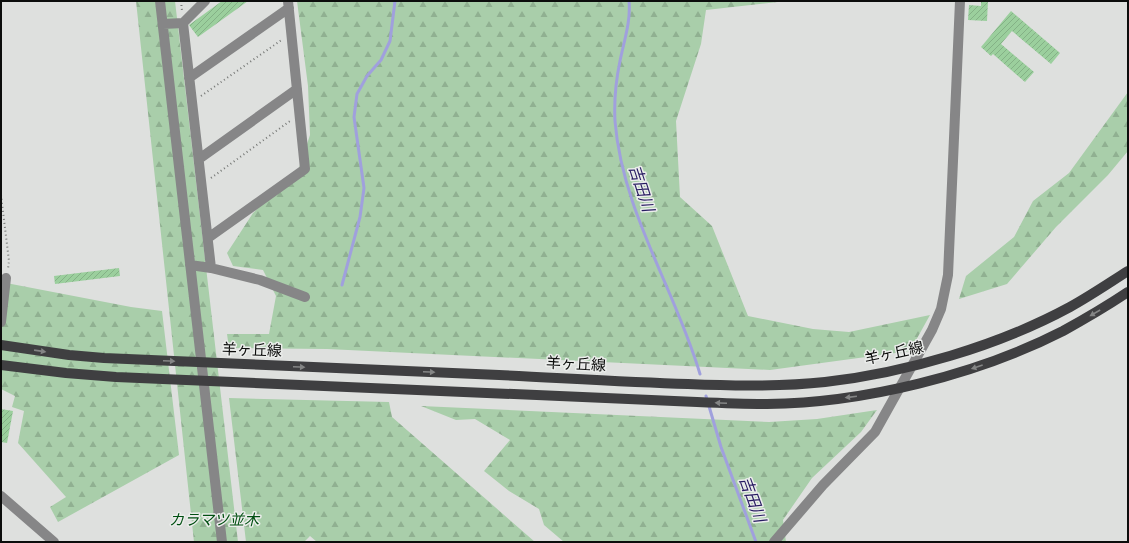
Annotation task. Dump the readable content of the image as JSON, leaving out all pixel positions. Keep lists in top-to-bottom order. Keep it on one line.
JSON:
{"streets":{"main road":["羊ヶ丘線"]},"water":["吉田川"],"parks":["カラマツ並木"]}
